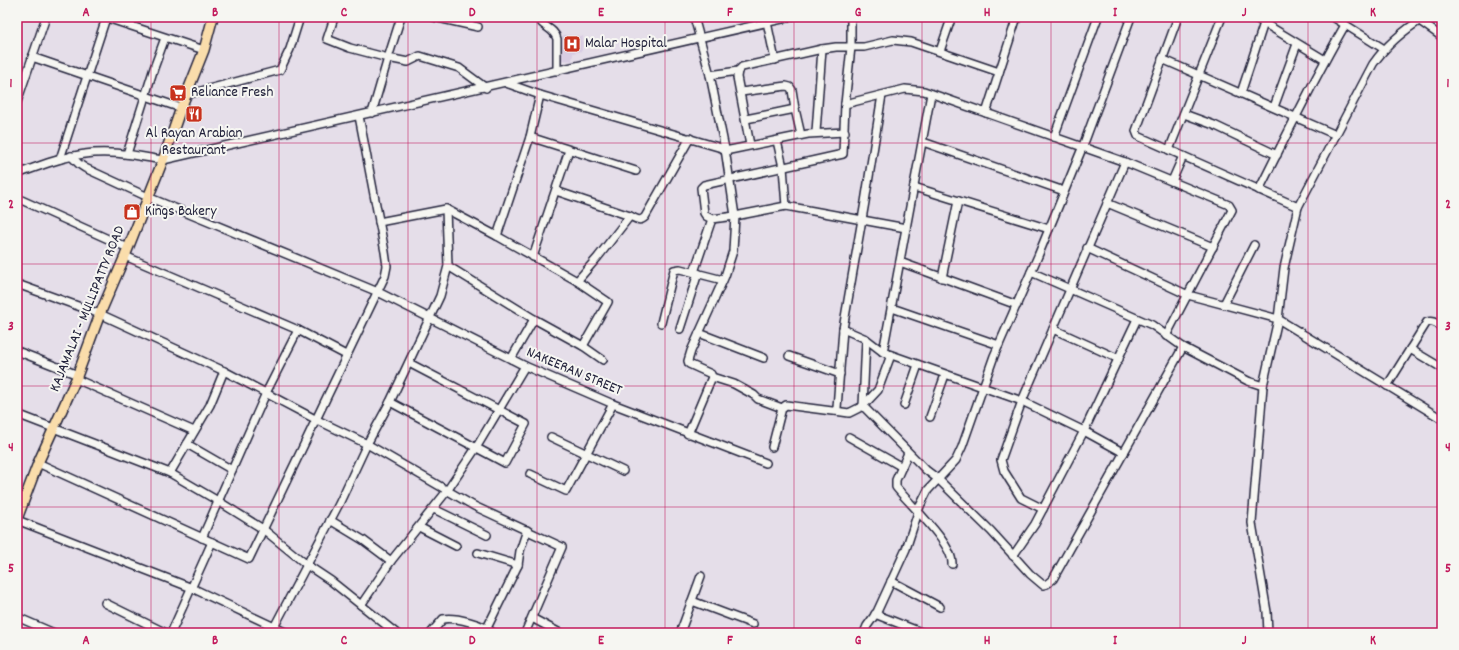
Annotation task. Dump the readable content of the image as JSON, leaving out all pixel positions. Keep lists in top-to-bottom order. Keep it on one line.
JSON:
{"streets":{"main road":["KAJAMALAI - MULLIPATTY ROAD"],"street":["NAKEERAN STREET"]},"crossings":[["KAJAMALAI - MULLIPATTY ROAD","NAKEERAN STREET"]],"places":{"hospital":["Malar Hospital"],"supermarket":["Reliance Fresh"],"restaurant":["Al Rayan Arabian Restaurant"],"shop":["Kings Bakery"]},"grid":{"columns":["A","B","C","D","E","F","G","H","I","J","K"],"rows":["1","2","3","4","5"]}}
